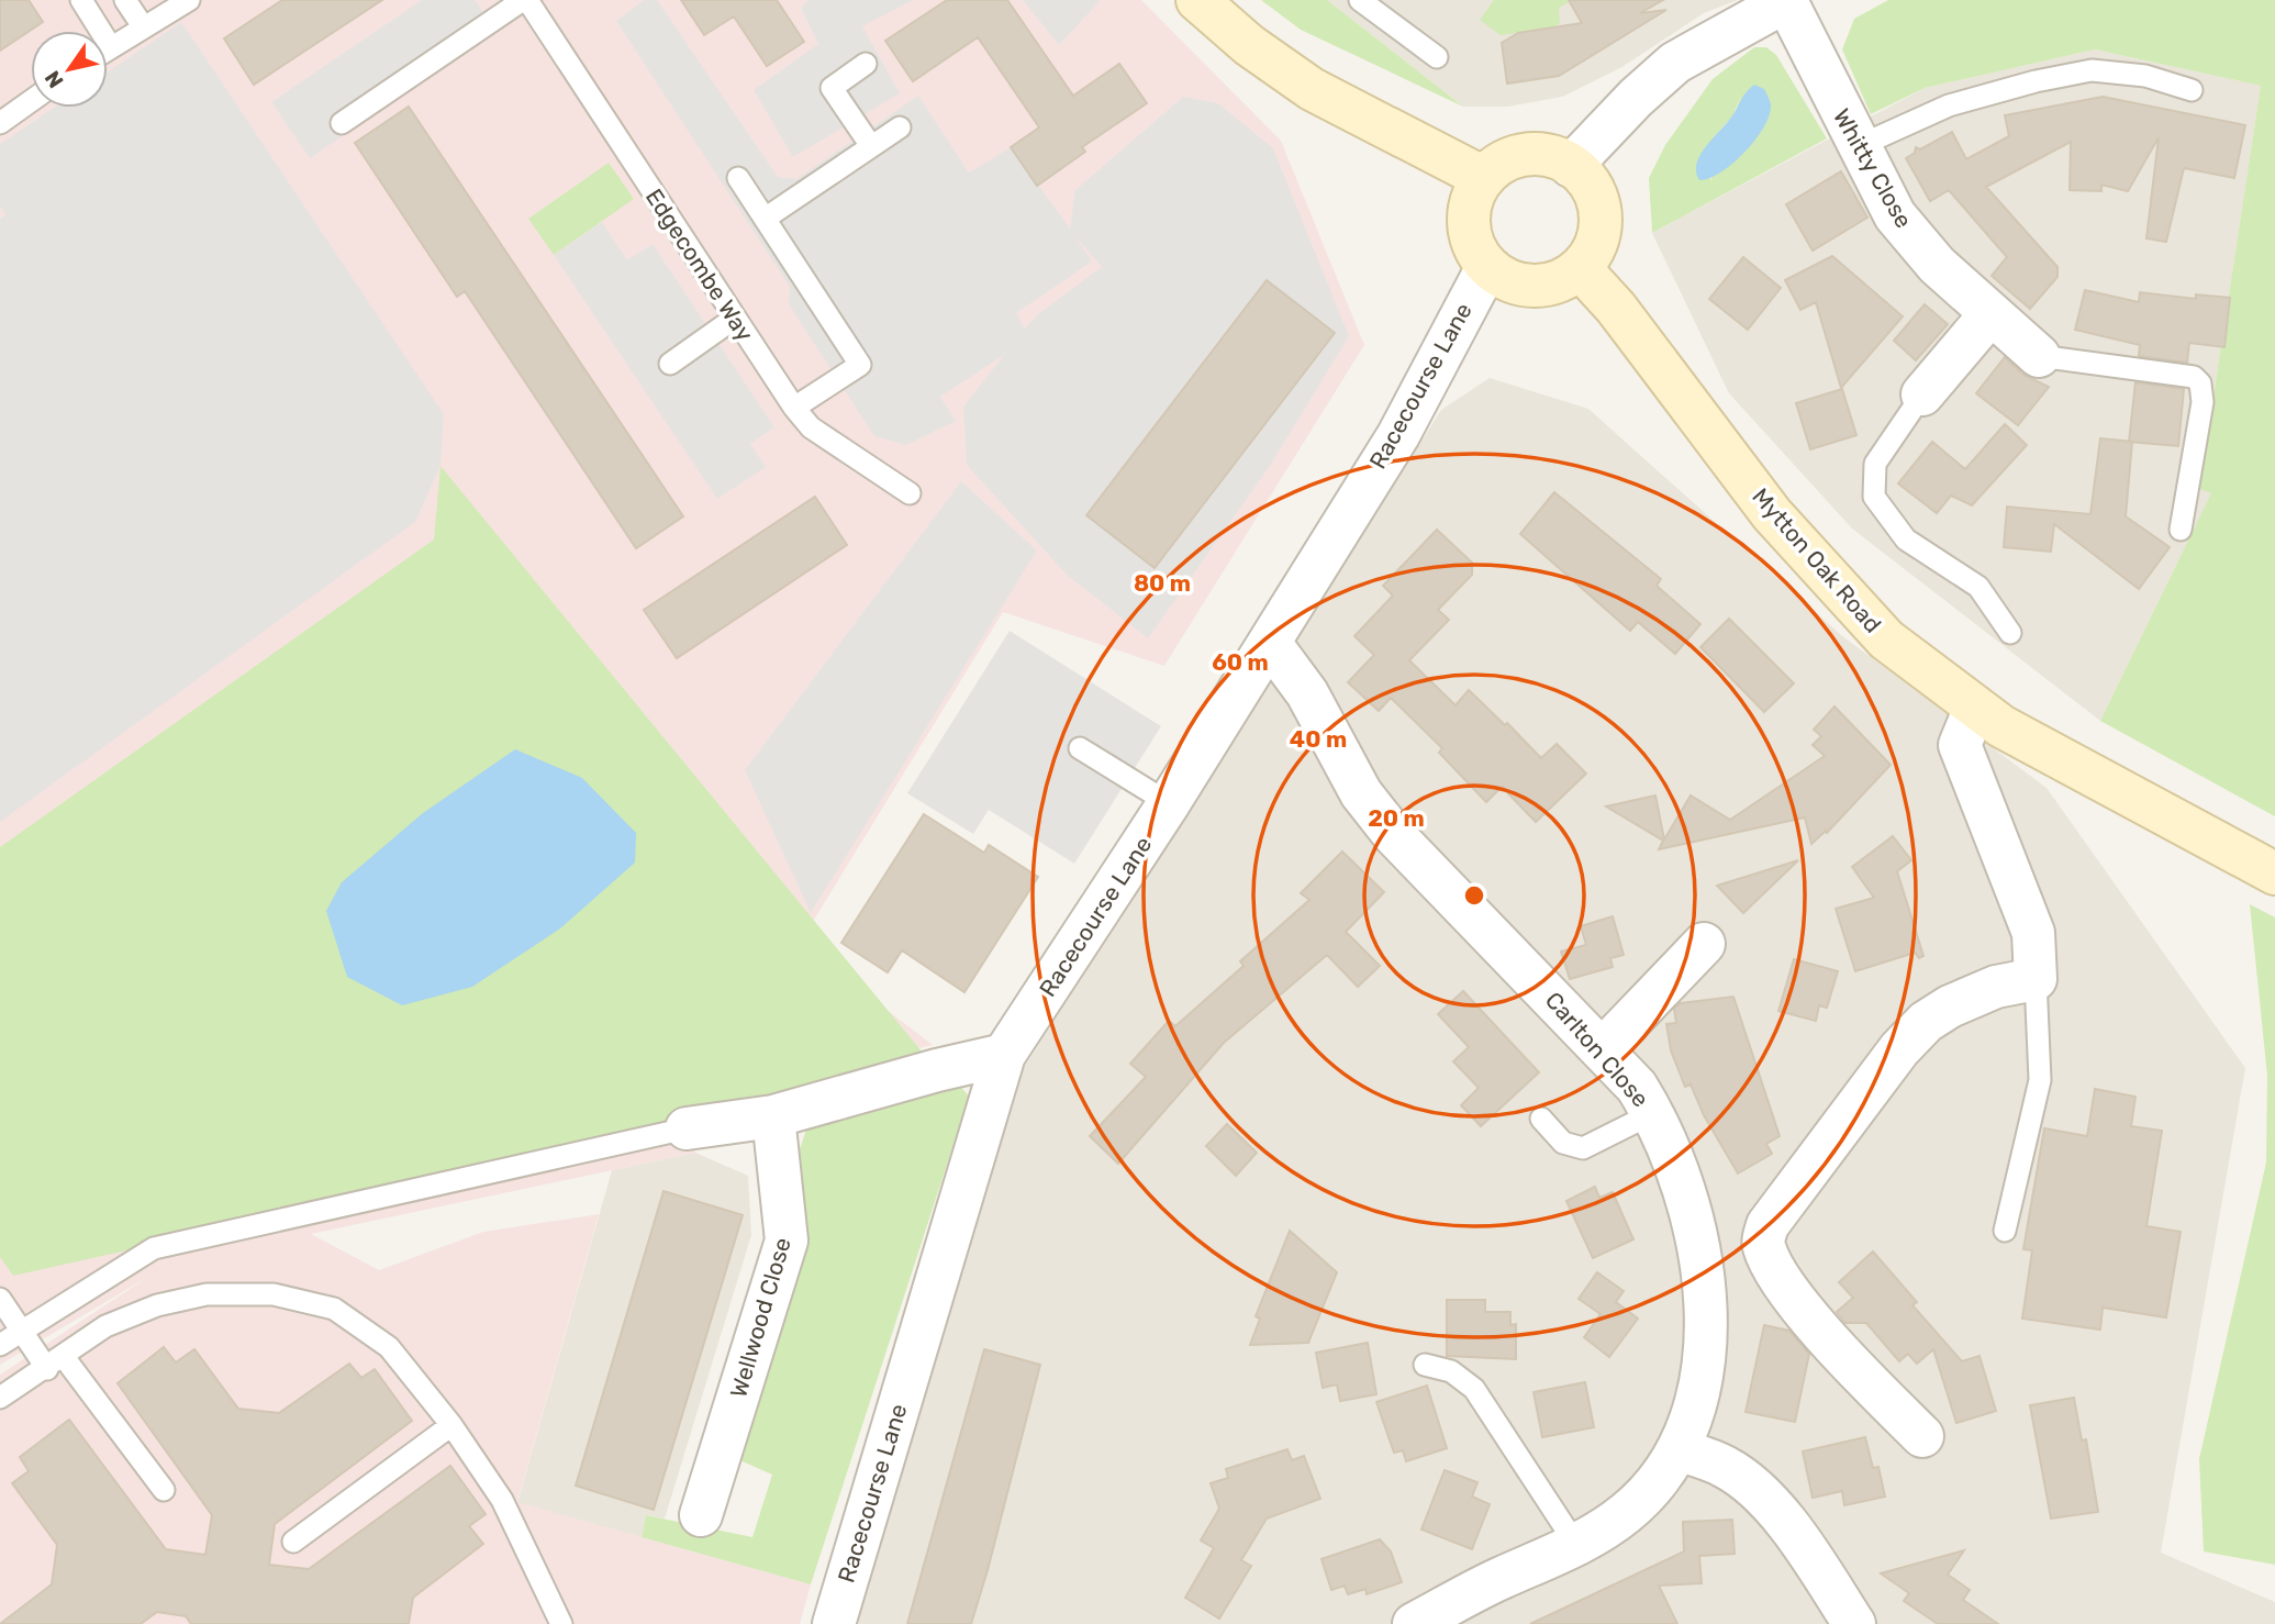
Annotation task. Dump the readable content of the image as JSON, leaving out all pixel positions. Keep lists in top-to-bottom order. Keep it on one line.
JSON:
{"streets":{"main road":["Mytton Oak Road"],"street":["Whitty Close","Racecourse Lane","Carlton Close","Wellwood Close"],"lane":["Edgecombe Way"]},"crossings":[["Racecourse Lane","Mytton Oak Road"],["Racecourse Lane","Carlton Close"]],"north":"bottom left","rings":["80 m","60 m","40 m","20 m"]}
